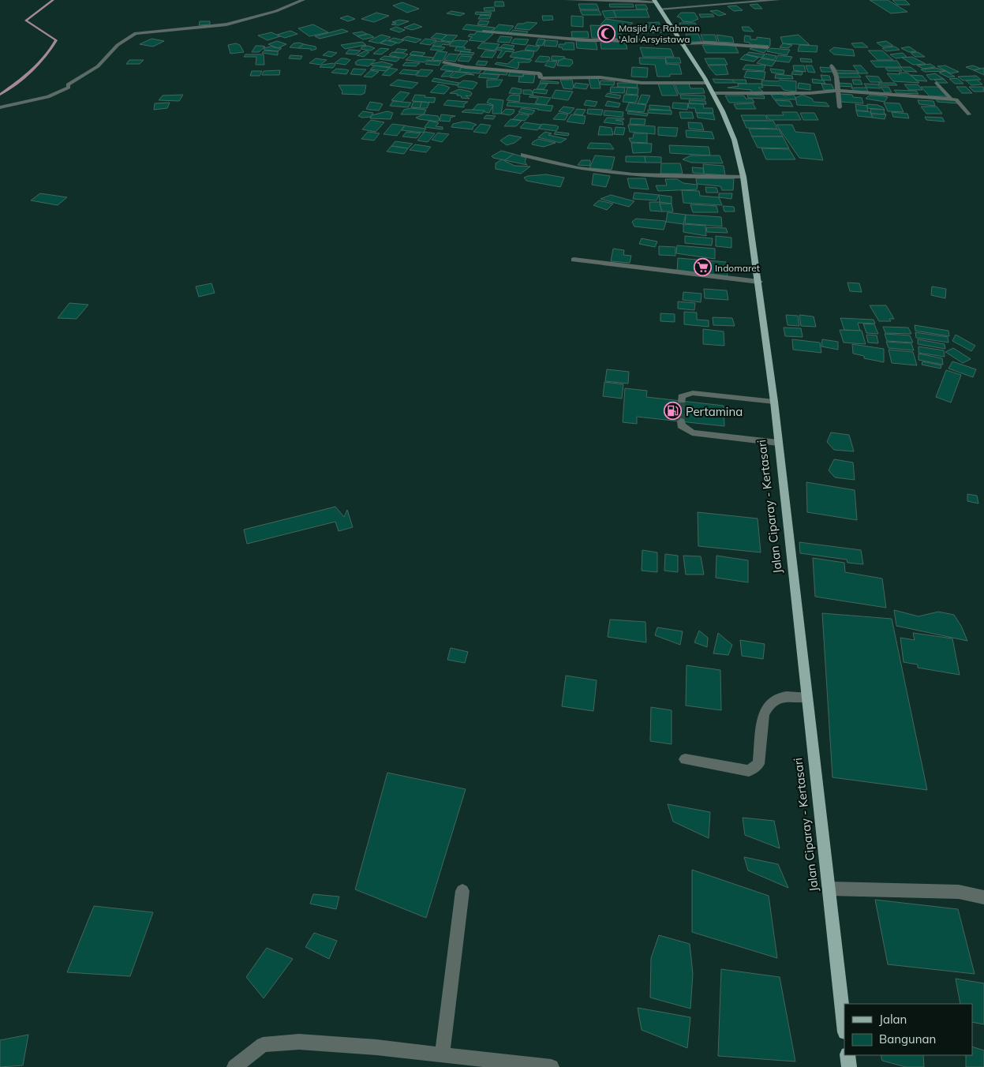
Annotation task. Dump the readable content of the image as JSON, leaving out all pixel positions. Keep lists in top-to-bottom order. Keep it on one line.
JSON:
{"streets":{"main road":["Jalan Ciparay - Kertasari"]},"places":{"mosque":["Masjid Ar Rahman 'Alal Arsyistawa"],"supermarket":["Indomaret"],"fuel station":["Pertamina"]},"legend":["Jalan","Bangunan"]}
